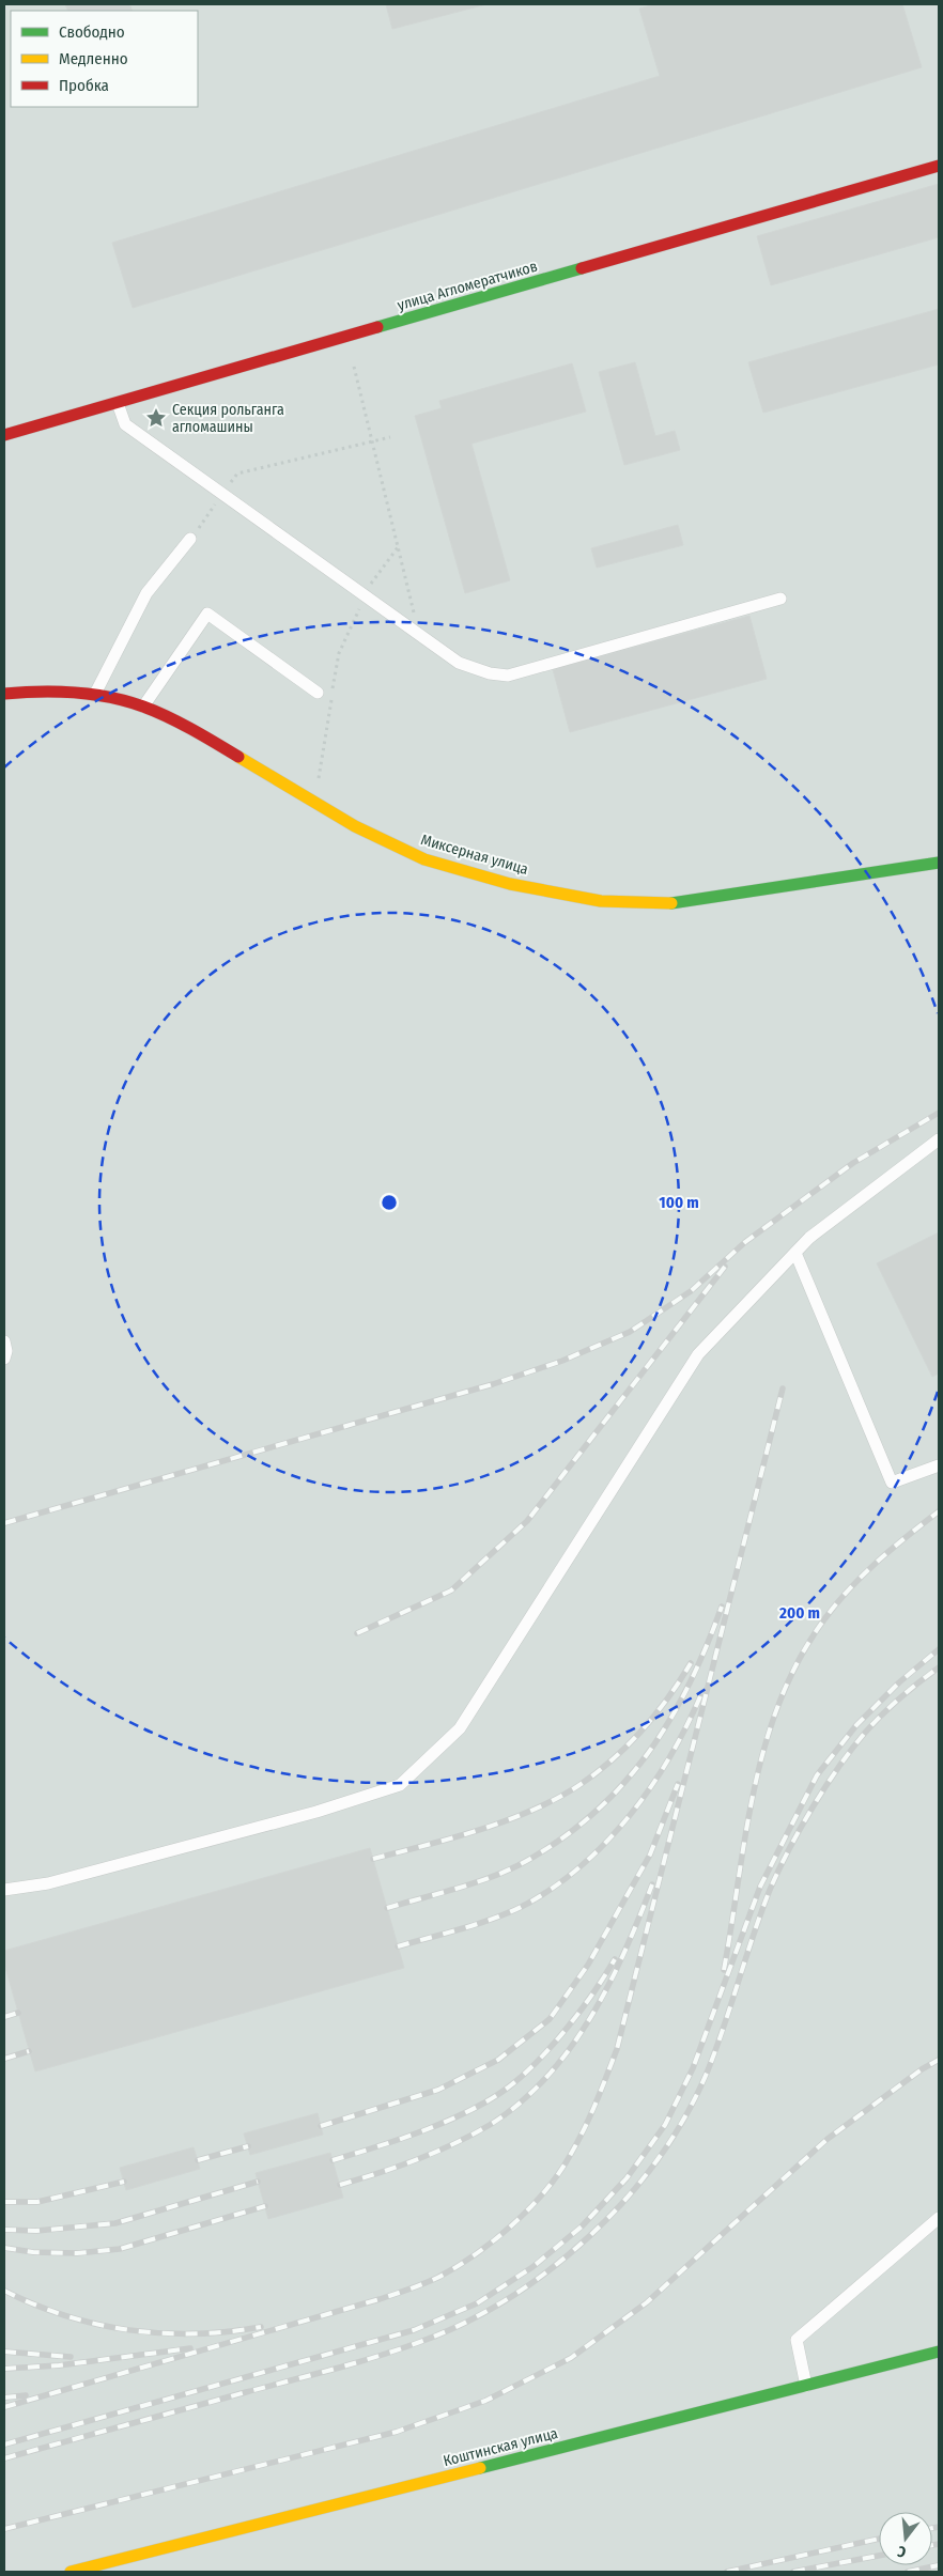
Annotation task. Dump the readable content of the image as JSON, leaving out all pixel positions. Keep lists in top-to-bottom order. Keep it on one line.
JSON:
{"streets":{"street":["улица Агломератчиков","Миксерная улица","Коштинская улица"]},"places":{"place":["Секция рольганга агломашины"]},"legend":["Свободно","Медленно","Пробка"],"north":"bottom","rings":["100 m","200 m"]}
